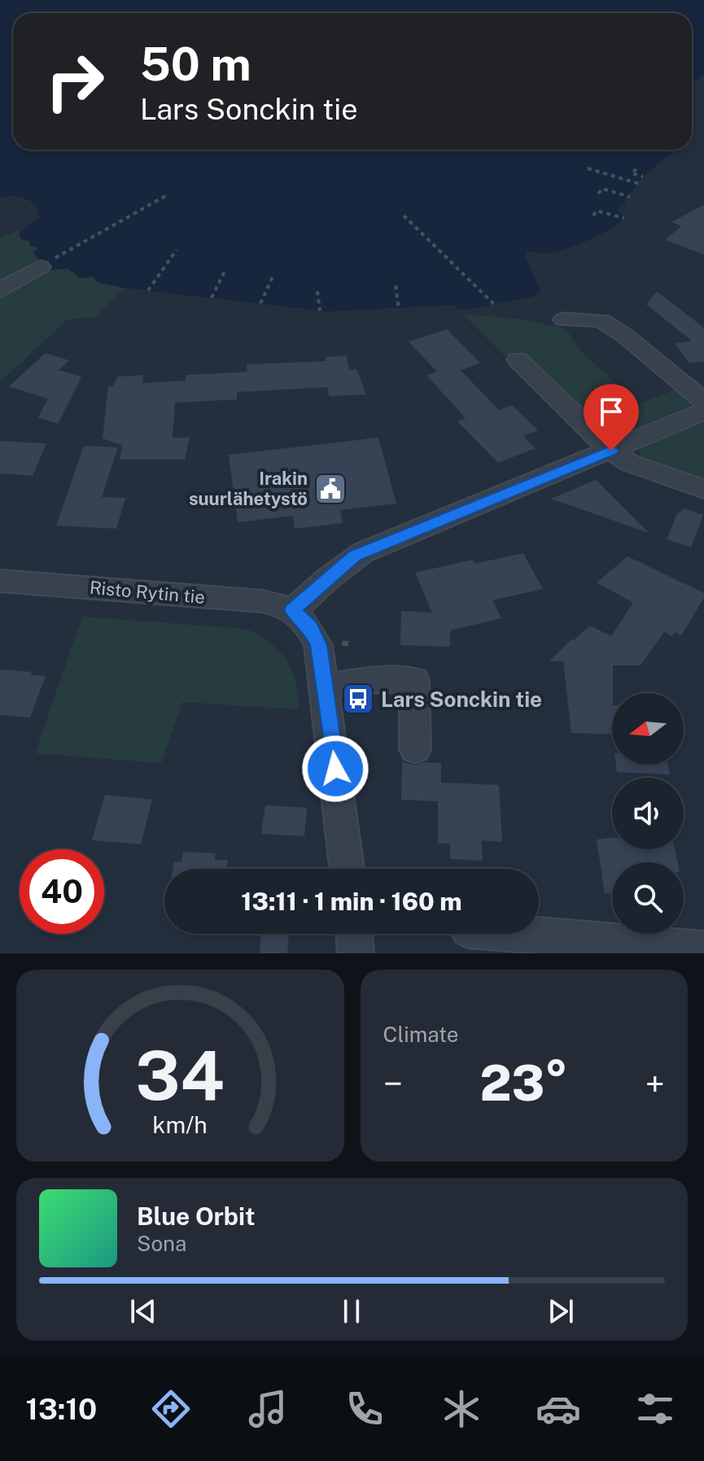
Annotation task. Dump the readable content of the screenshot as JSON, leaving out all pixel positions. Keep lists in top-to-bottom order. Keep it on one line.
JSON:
{"streets":{"street":["Risto Rytin tie"]},"places":{"public building":["Irakin suurlähetystö"],"bus stop":["Lars Sonckin tie"]},"north":"left","page":{"turn":["50 m","Lars Sonckin tie"],"limit":"40","trip":"13:11 · 1 min · 160 m","tile":"Climate","heat":["−","23°","+"],"song":["Blue Orbit","Sona"],"tabs":"13:10","gauge":["34","km/h"]}}
